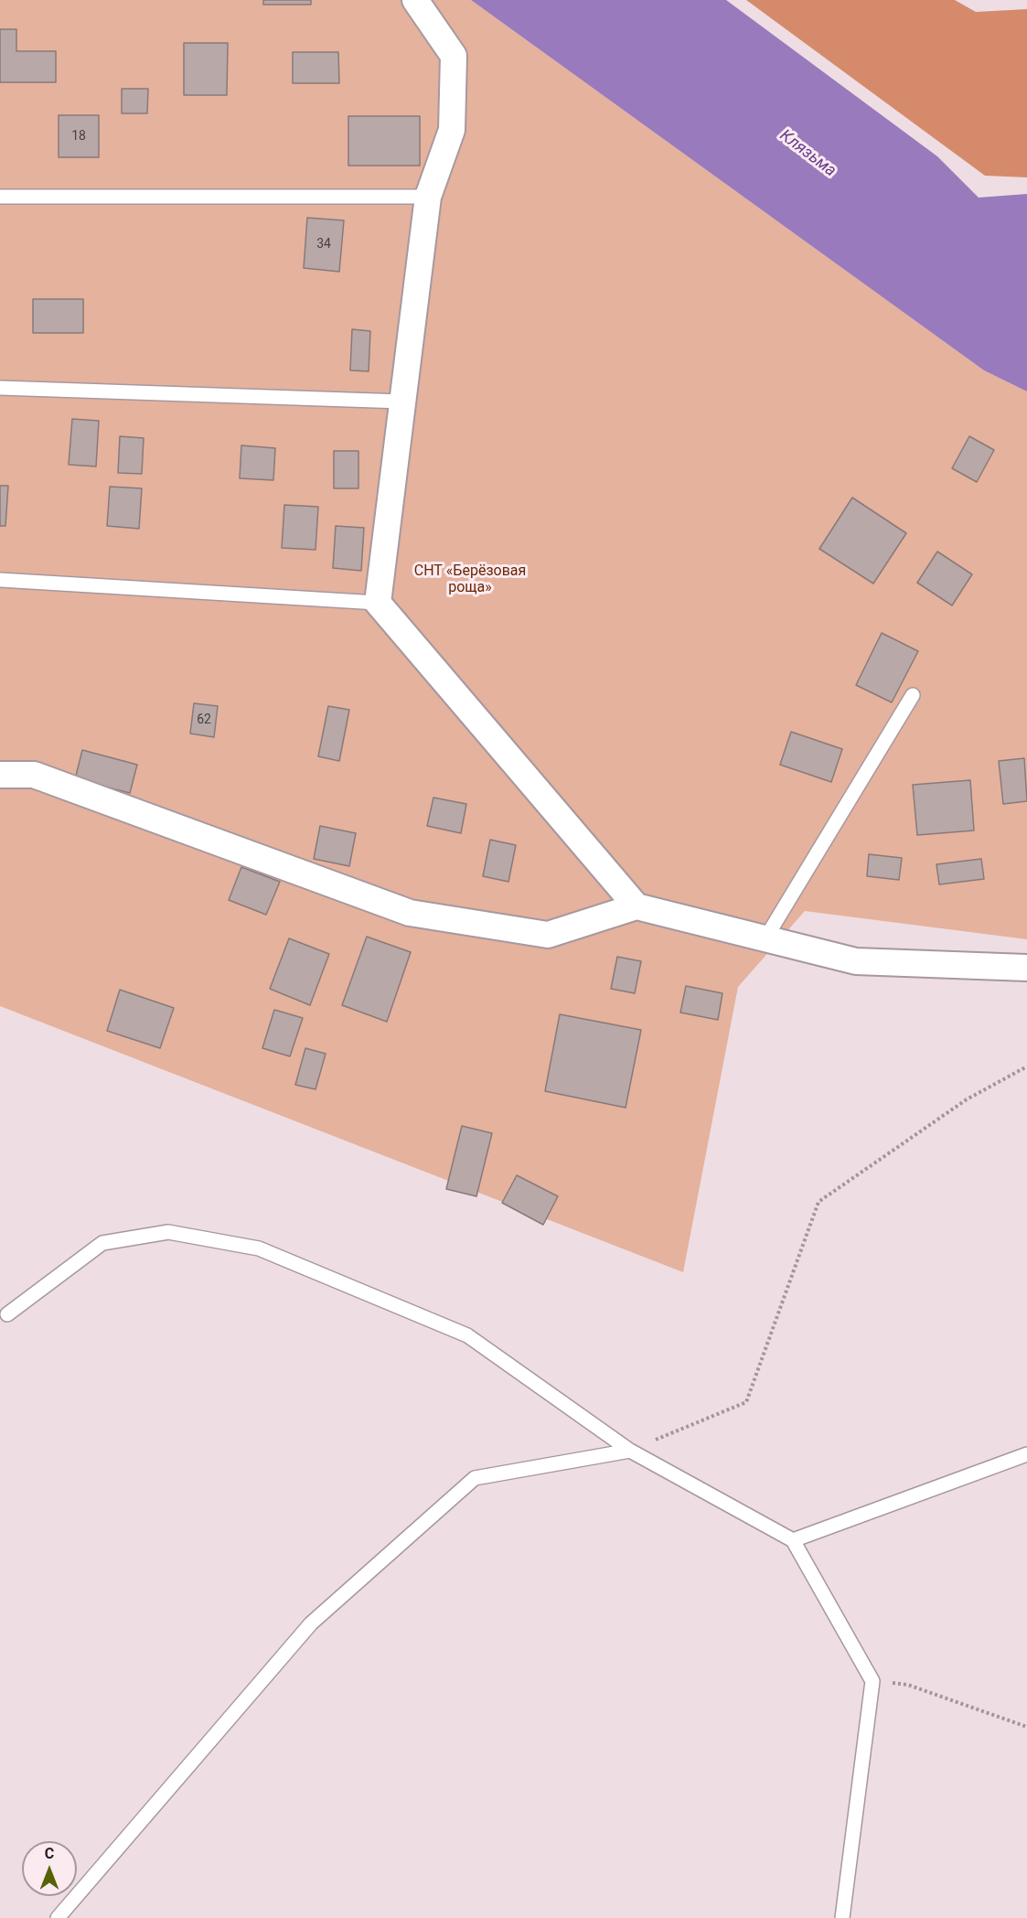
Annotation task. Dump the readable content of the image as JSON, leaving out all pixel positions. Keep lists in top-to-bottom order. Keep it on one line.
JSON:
{"water":["Клязьма"],"parks":["СНТ «Берёзовая роща»"],"house_numbers":["18","34","62"],"north":"top"}
